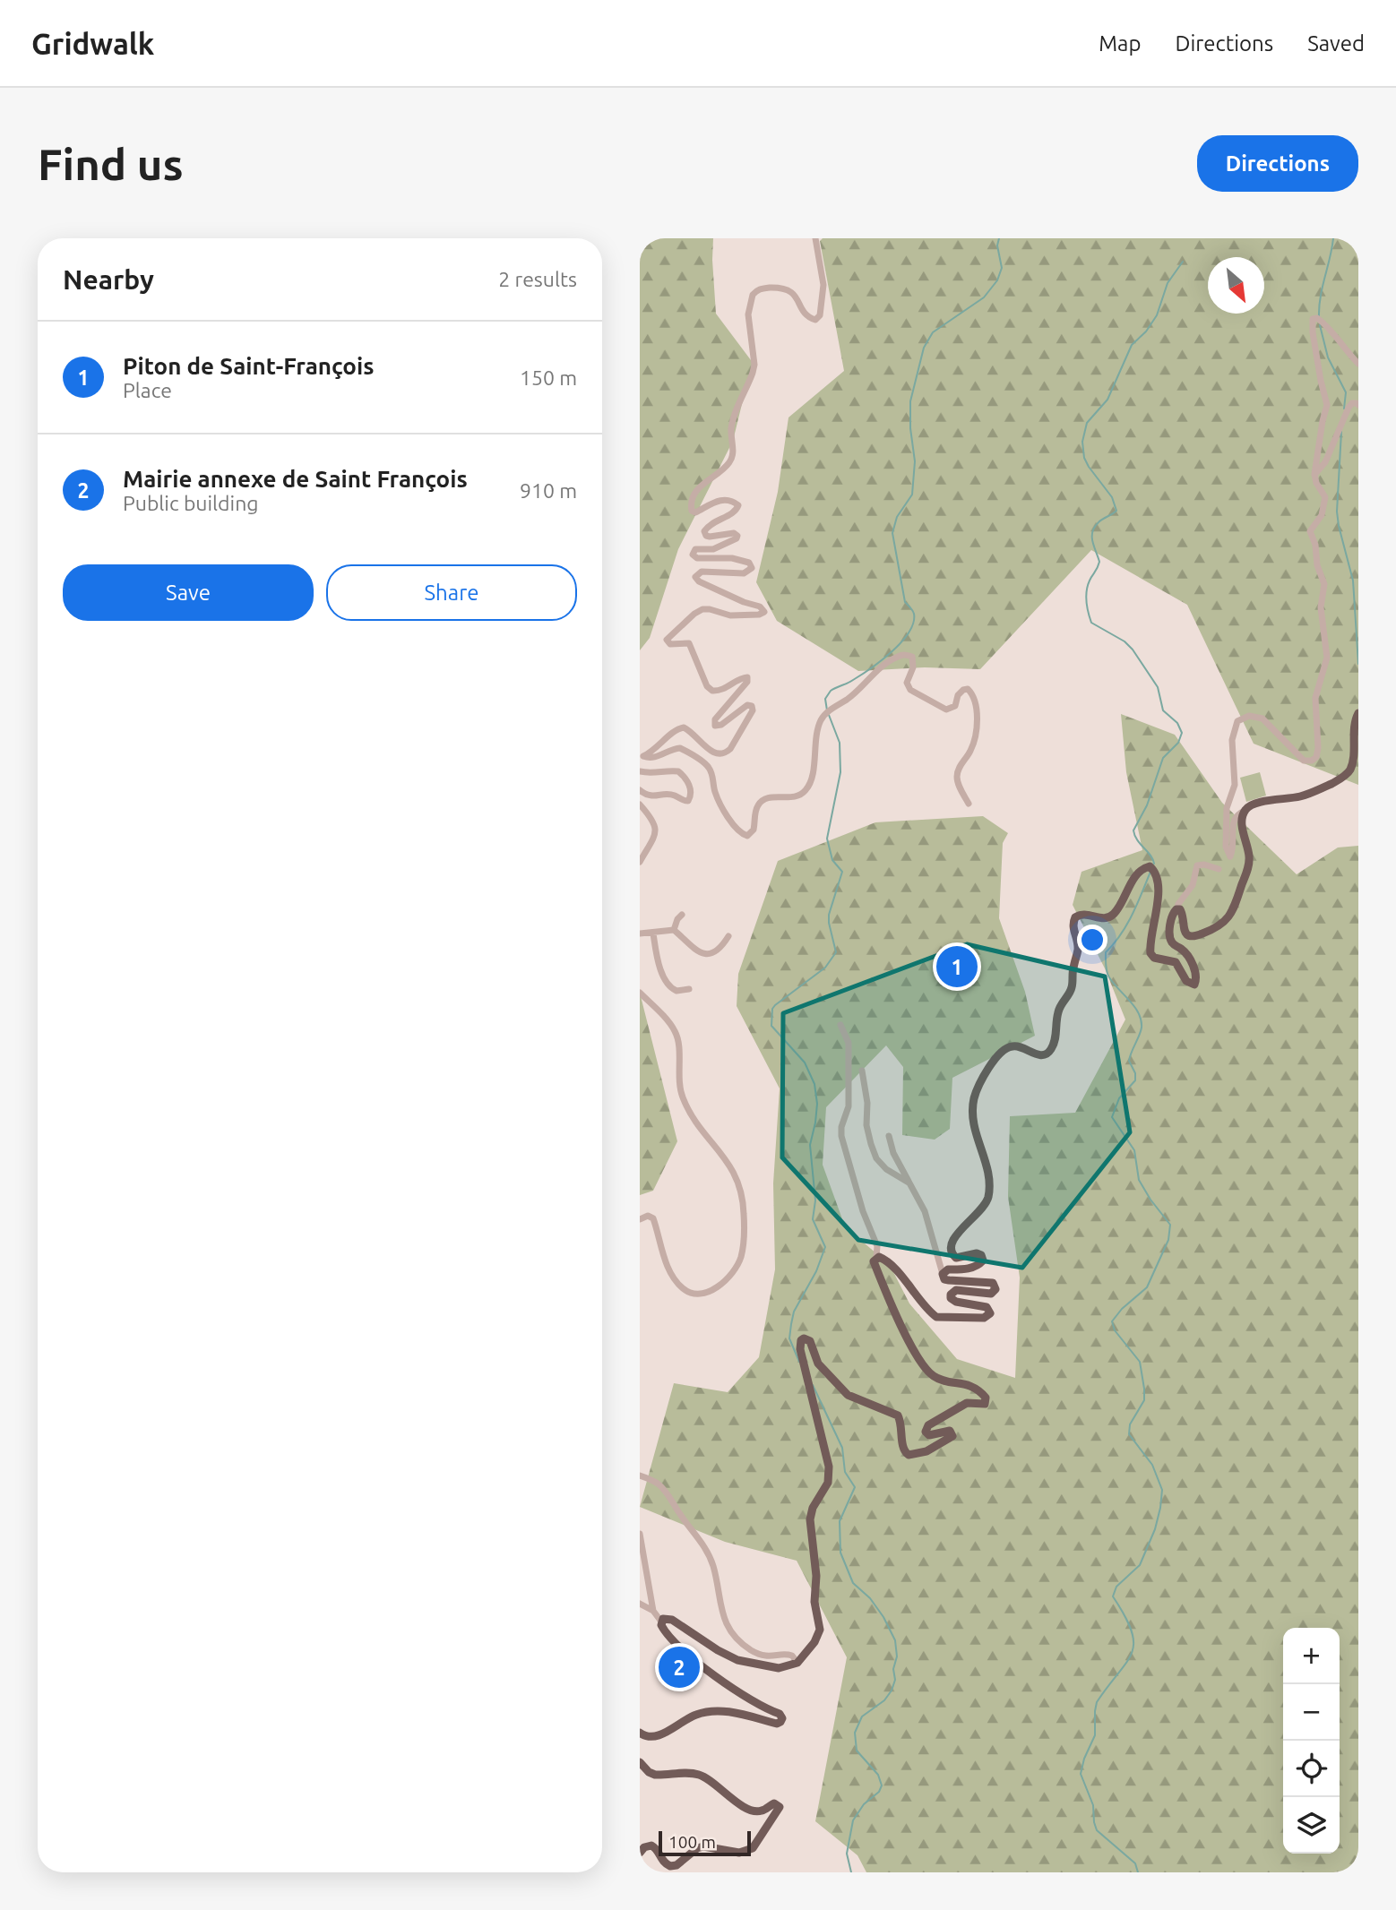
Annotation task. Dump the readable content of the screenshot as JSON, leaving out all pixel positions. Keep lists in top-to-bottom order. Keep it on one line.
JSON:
{"scale_bar":"100 m","north":"bottom right","page":{"header":"Gridwalk","nav":["Map","Directions","Saved"],"buttons":["Directions",["Save","Share"]],"title":"Find us","heading":["Nearby","2 results"],"list":[{"mark":"1","name":"Piton de Saint-François","note":"Place","value":"150 m"},{"mark":"2","name":"Mairie annexe de Saint François","note":"Public building","value":"910 m"}],"pins":["1","2"],"map_buttons":["+","−"],"scale":"100 m"}}
